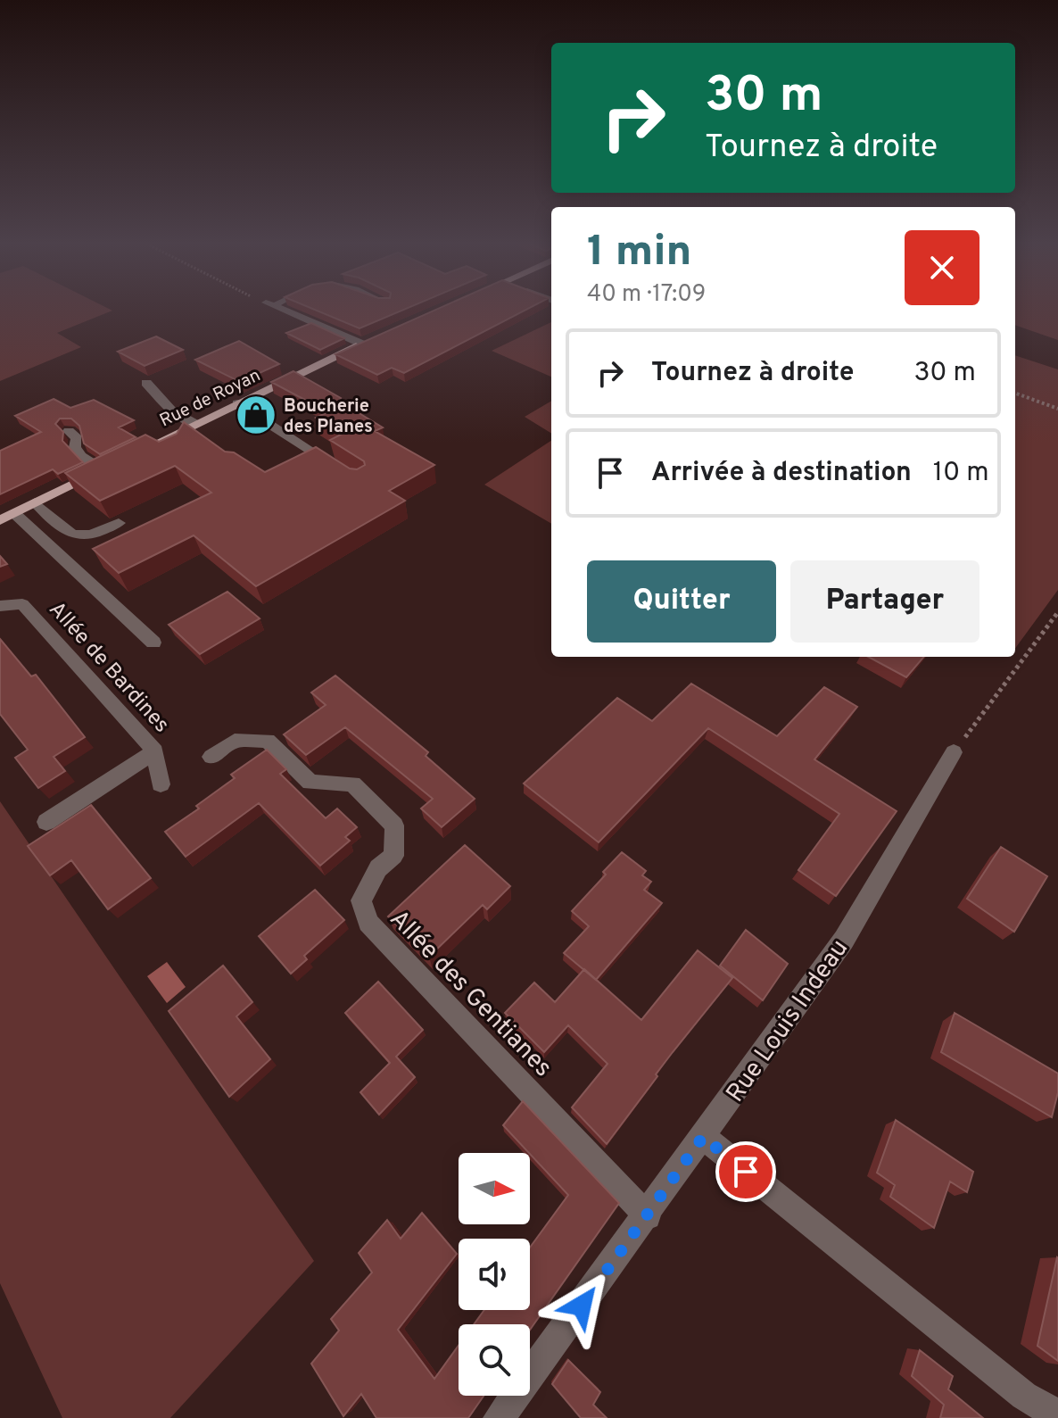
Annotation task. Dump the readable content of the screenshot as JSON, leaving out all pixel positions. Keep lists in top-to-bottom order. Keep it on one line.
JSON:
{"streets":{"main road":["Rue de Royan"],"street":["Allée de Bardines","Allée des Gentianes","Rue Louis Indeau"]},"crossings":[["Allée des Gentianes","Rue Louis Indeau"]],"places":{"shop":["Boucherie des Planes"]},"north":"right","page":{"turn":["30 m","Tournez à droite"],"heading":["1 min","40 m · 17:09"],"list":[{"name":"Tournez à droite","value":"30 m"},{"name":"Arrivée à destination","value":"10 m"}],"buttons":["Quitter","Partager"]}}
